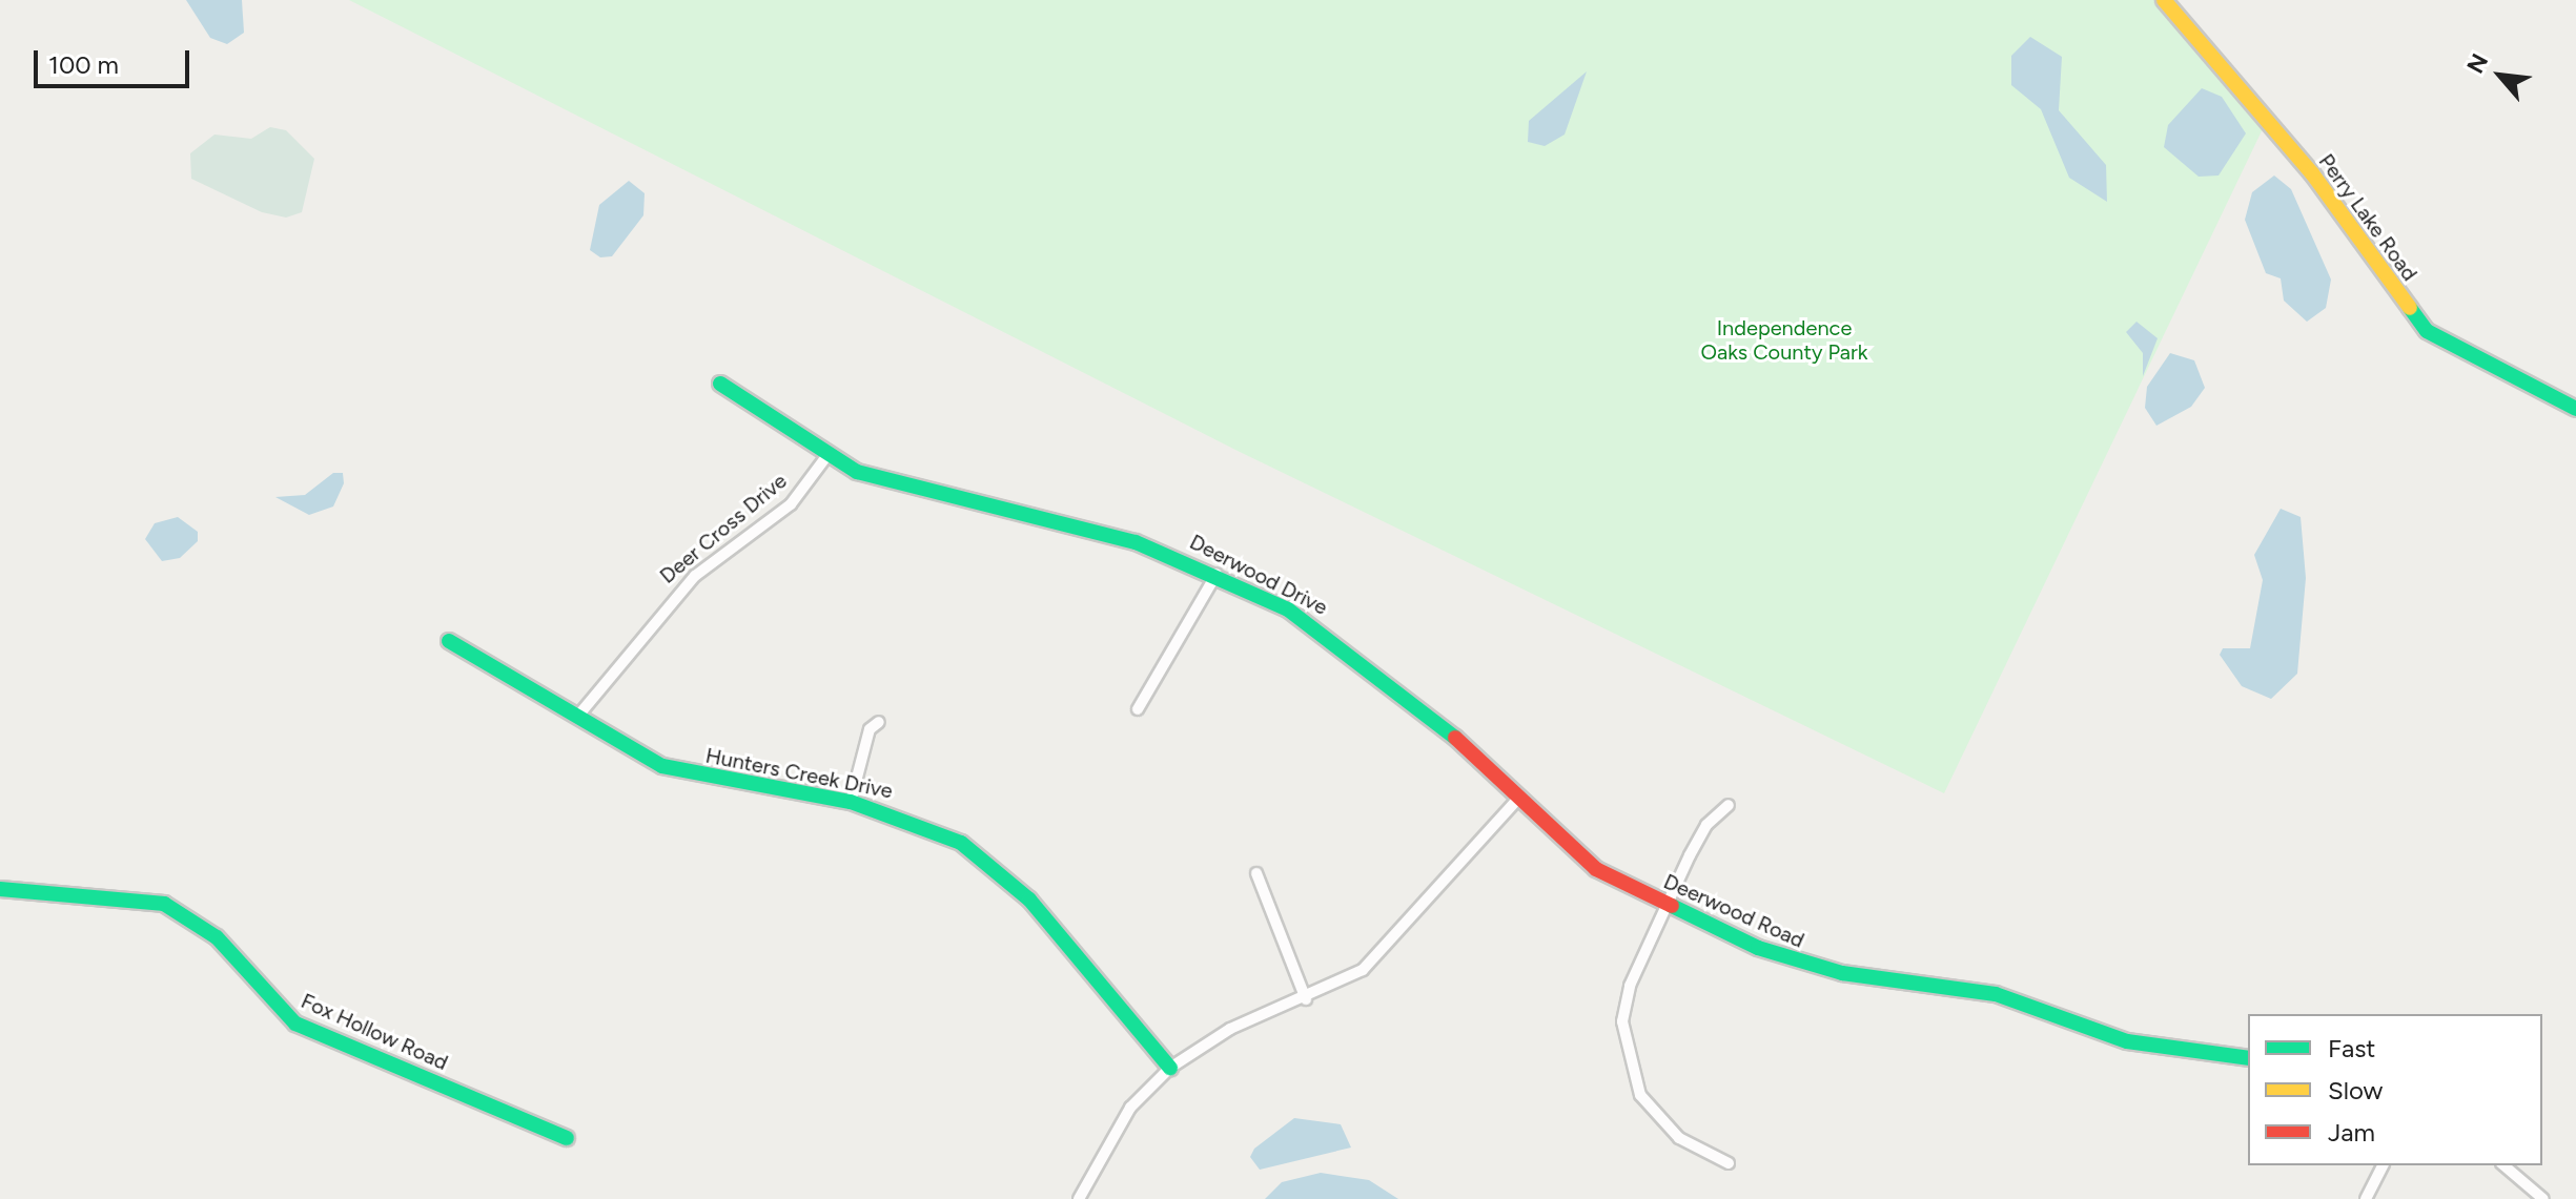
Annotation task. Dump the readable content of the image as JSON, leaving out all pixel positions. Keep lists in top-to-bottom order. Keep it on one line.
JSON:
{"streets":{"street":["Perry Lake Road","Deer Cross Drive","Deerwood Drive","Hunters Creek Drive","Deerwood Road","Fox Hollow Road"]},"crossings":[["Deer Cross Drive","Deerwood Drive"],["Deer Cross Drive","Hunters Creek Drive"],["Deerwood Drive","Deerwood Road"]],"parks":["Independence Oaks County Park"],"legend":["Fast","Slow","Jam"],"scale_bar":"100 m","north":"top left"}
